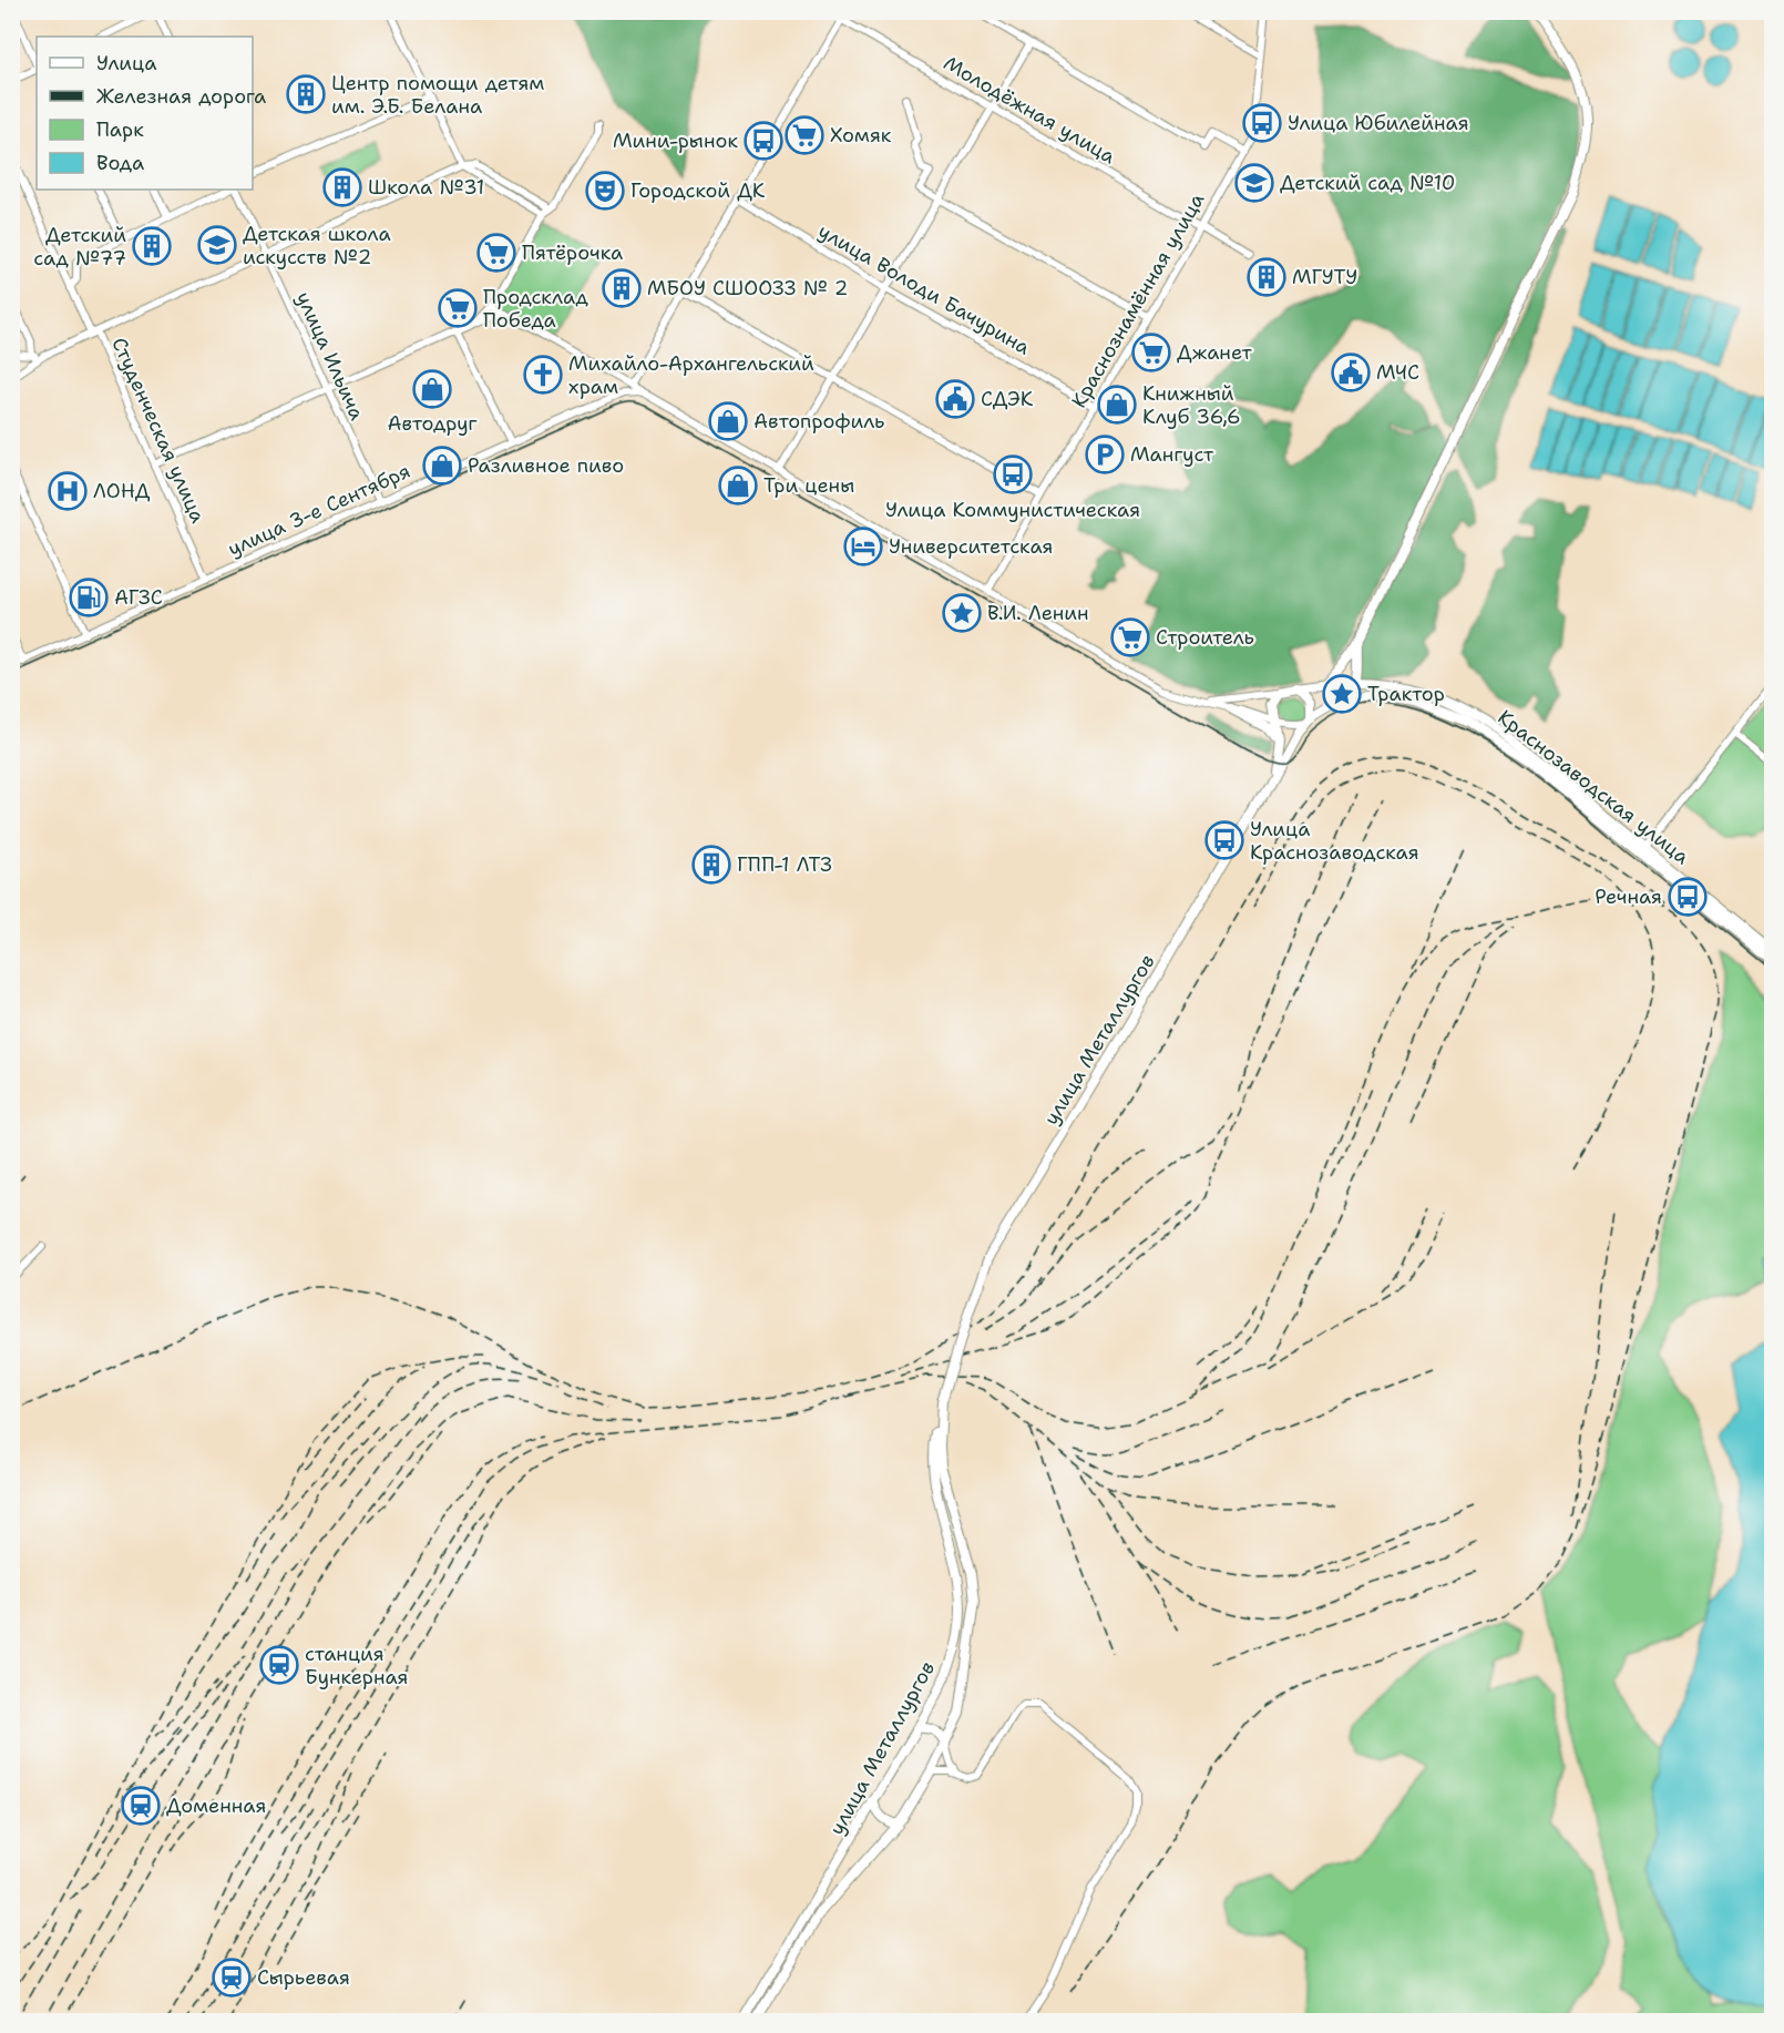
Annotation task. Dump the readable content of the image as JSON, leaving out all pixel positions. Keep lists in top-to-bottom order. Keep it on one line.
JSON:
{"streets":{"main road":["Краснозаводская улица","улица Металлургов"],"street":["Молодёжная улица","улица Володи Бачурина","Краснознамённая улица","улица Ильича","Студенческая улица","улица 3-е Сентября"]},"crossings":[["Молодёжная улица","Краснознамённая улица"],["улица Володи Бачурина","Краснознамённая улица"],["улица Ильича","улица 3-е Сентября"],["Студенческая улица","улица 3-е Сентября"]],"places":{"building":["Центр помощи детям им. Э.Б. Белана","Школа №31","Детский сад №77","МГУТУ","МБОУ СШООЗЗ № 2","ГПП-1 ЛТЗ"],"bus stop":["Улица Юбилейная","Мини-рынок","Улица Коммунистическая","Улица Краснозаводская","Речная"],"supermarket":["Хомяк","Пятёрочка","Продсклад Победа","Джанет","Строитель"],"school or university":["Детский сад №10","Детская школа искусств №2"],"theatre":["Городской ДК"],"public building":["МЧС","СДЭК"],"church":["Михайло-Архангельский храм"],"shop":["Автодруг","Книжный Клуб 36,6","Автопрофиль","Разливное пиво","Три цены"],"parking":["Мангуст"],"hospital":["ЛОНД"],"hotel":["Университетская"],"fuel station":["АГЗС"],"place":["В.И. Ленин","Трактор"],"station":["станция Бункерная","Доменная","Сырьевая"]},"legend":["Улица","Железная дорога","Парк","Вода"]}
